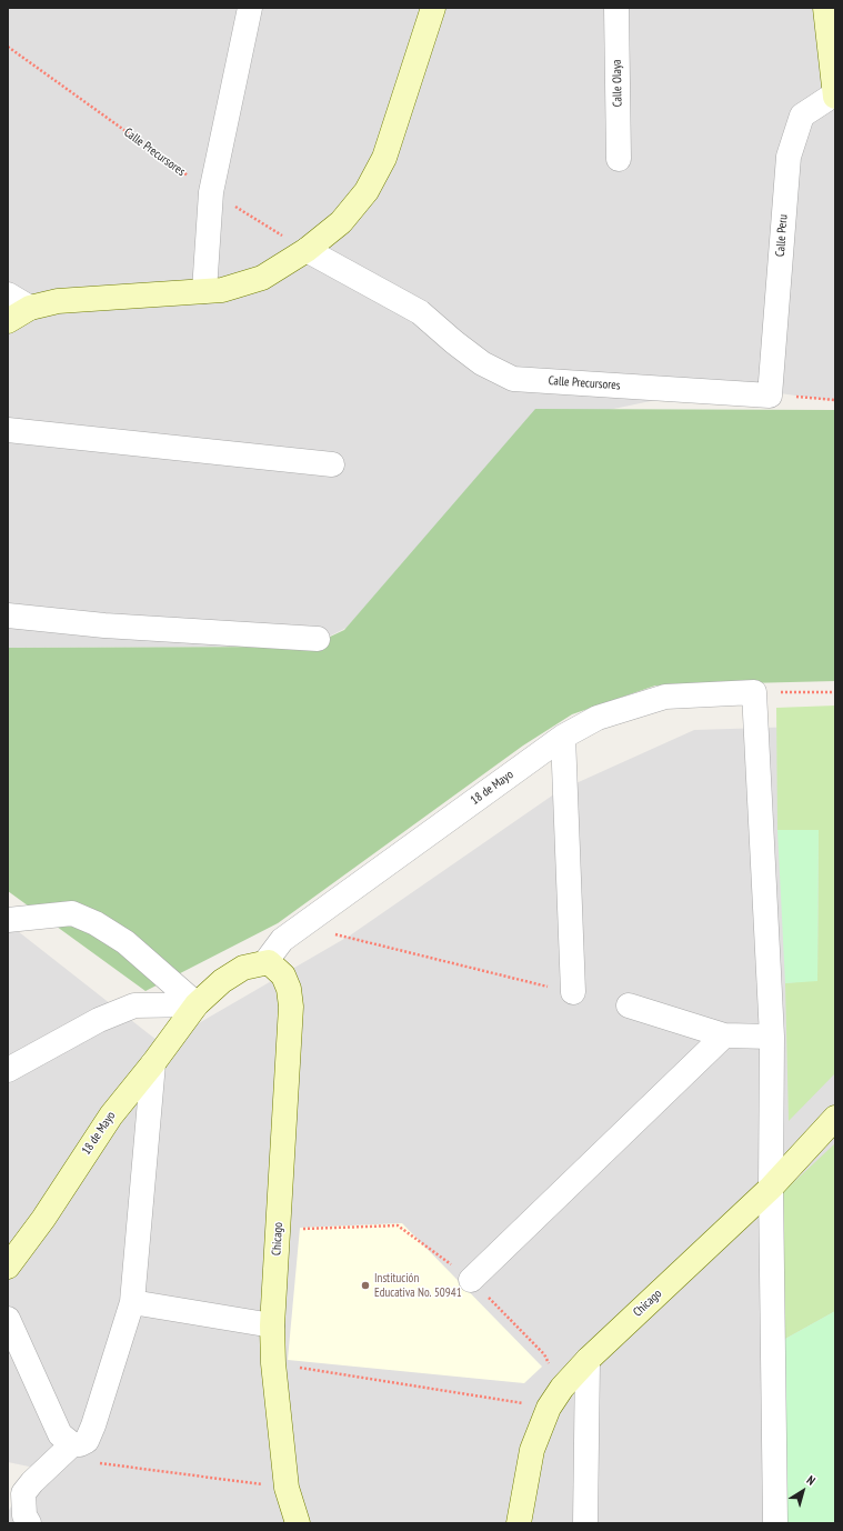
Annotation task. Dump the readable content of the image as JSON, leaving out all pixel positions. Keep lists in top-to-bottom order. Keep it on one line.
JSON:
{"streets":{"street":["Calle Olaya","Calle Precursores","Calle Peru","18 de Mayo","Chicago"]},"crossings":[["Calle Precursores","Calle Peru"],["18 de Mayo","Chicago"]],"places":["Institución Educativa No. 50941"],"north":"top right"}
